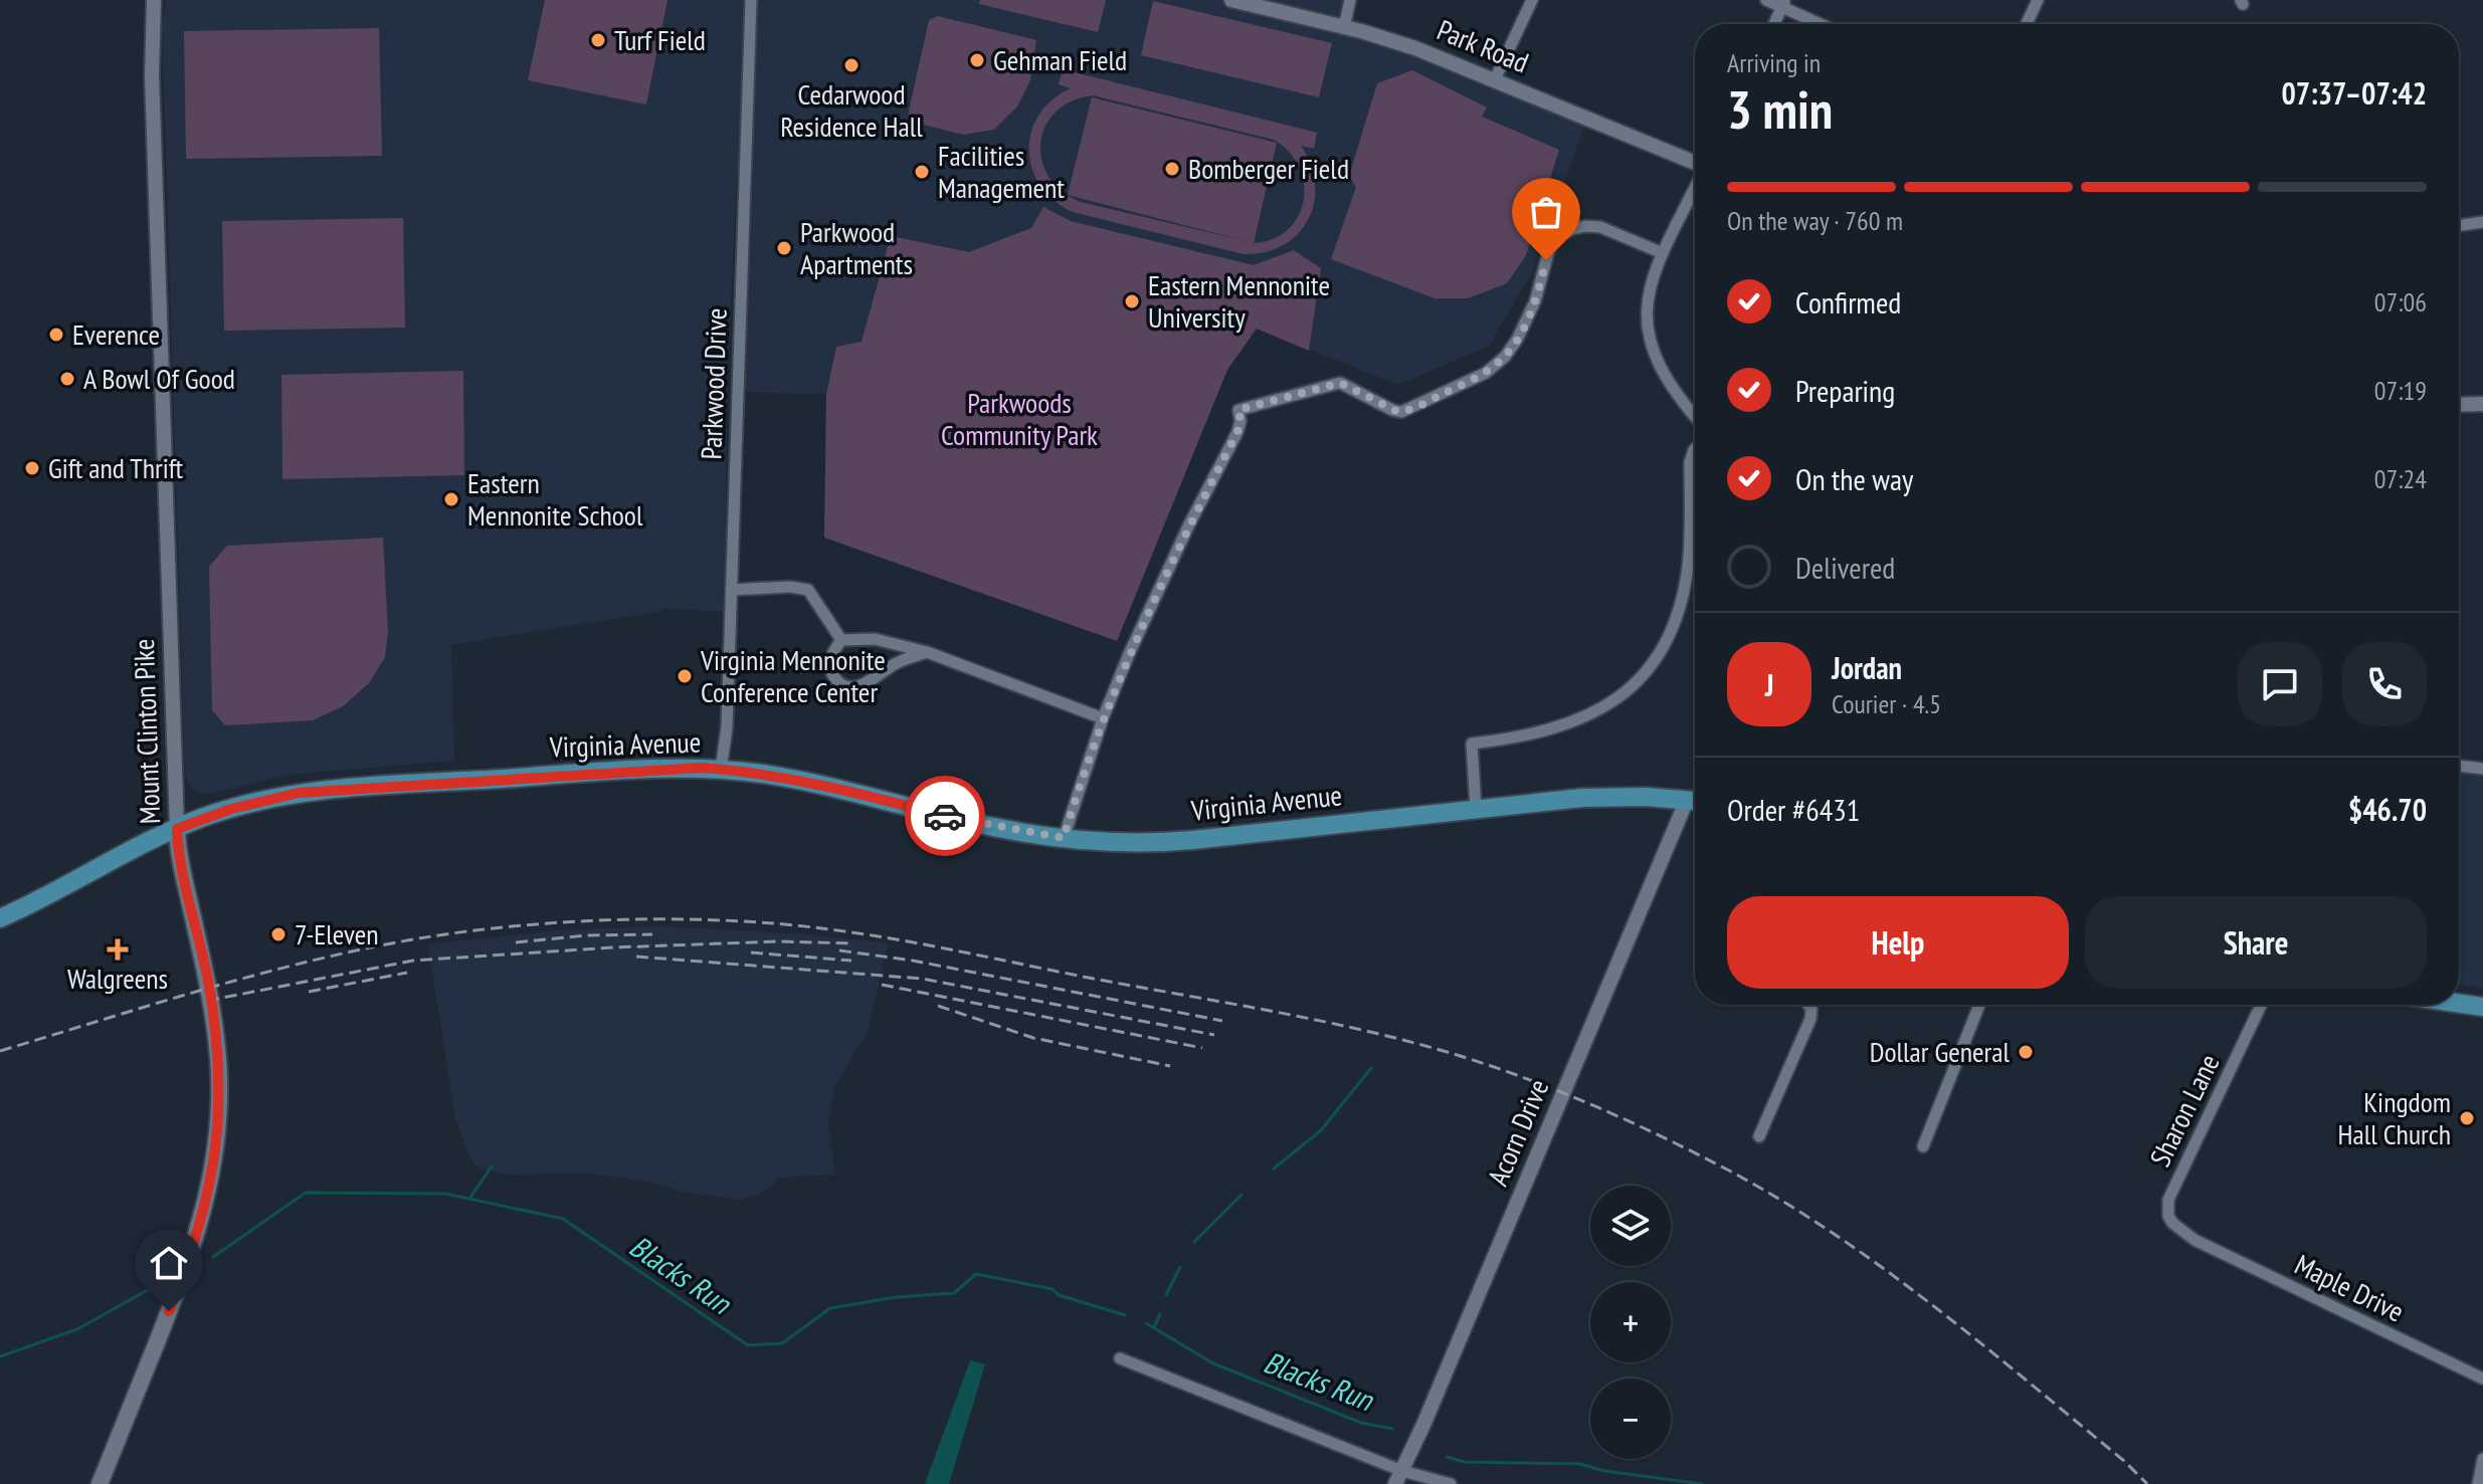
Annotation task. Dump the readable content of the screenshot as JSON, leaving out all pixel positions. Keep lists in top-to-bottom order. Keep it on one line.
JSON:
{"streets":{"main road":["Mount Clinton Pike","Virginia Avenue"],"street":["Park Road","Parkwood Drive","Sharon Lane","Acorn Drive","Maple Drive"]},"crossings":[["Parkwood Drive","Virginia Avenue"],["Mount Clinton Pike","Virginia Avenue"],["Sharon Lane","Maple Drive"]],"water":["Blacks Run"],"parks":["Parkwoods Community Park"],"places":{"other":["Turf Field","Gehman Field","Cedarwood Residence Hall","Bomberger Field","Facilities Management","Parkwood Apartments","Eastern Mennonite University","Everence","A Bowl Of Good","Gift and Thrift","Eastern Mennonite School","Virginia Mennonite Conference Center","7-Eleven","Dollar General","Kingdom Hall Church"],"health":["Walgreens"]},"page":{"heading":["3 min","Arriving in","07:37–07:42"],"panel":["Jordan","Courier · 4.5","Order #6431","$46.70"],"bar":"On the way · 760 m","list":[["Confirmed","07:06"],["Preparing","07:19"],["On the way","07:24"],"Delivered"],"round":"J","buttons":["Help","Share"],"map_buttons":["+","−"]}}
